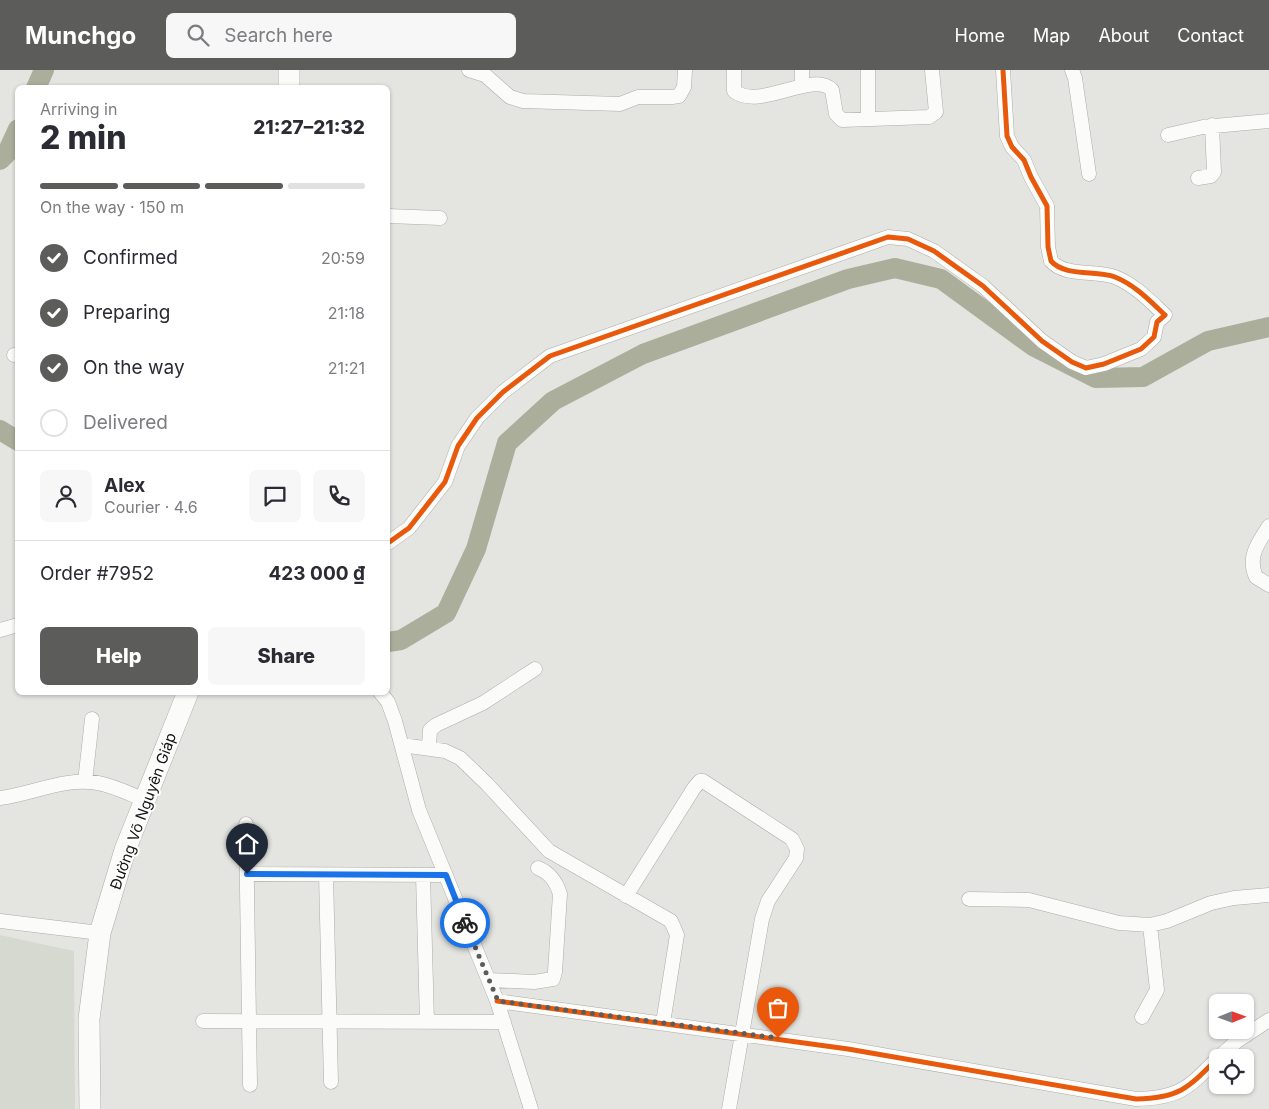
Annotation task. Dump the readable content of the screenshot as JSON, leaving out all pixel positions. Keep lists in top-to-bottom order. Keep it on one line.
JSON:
{"streets":{"highway":["Đường Võ Nguyên Giáp"]},"north":"right","page":{"header":"Munchgo","search":"Search here","nav":["Home","Map","About","Contact"],"heading":["2 min","Arriving in","21:27–21:32"],"panel":["Alex","Courier · 4.6","Order #7952","423 000 ₫"],"bar":"On the way · 150 m","list":[["Confirmed","20:59"],["Preparing","21:18"],["On the way","21:21"],"Delivered"],"buttons":["Help","Share"]}}
